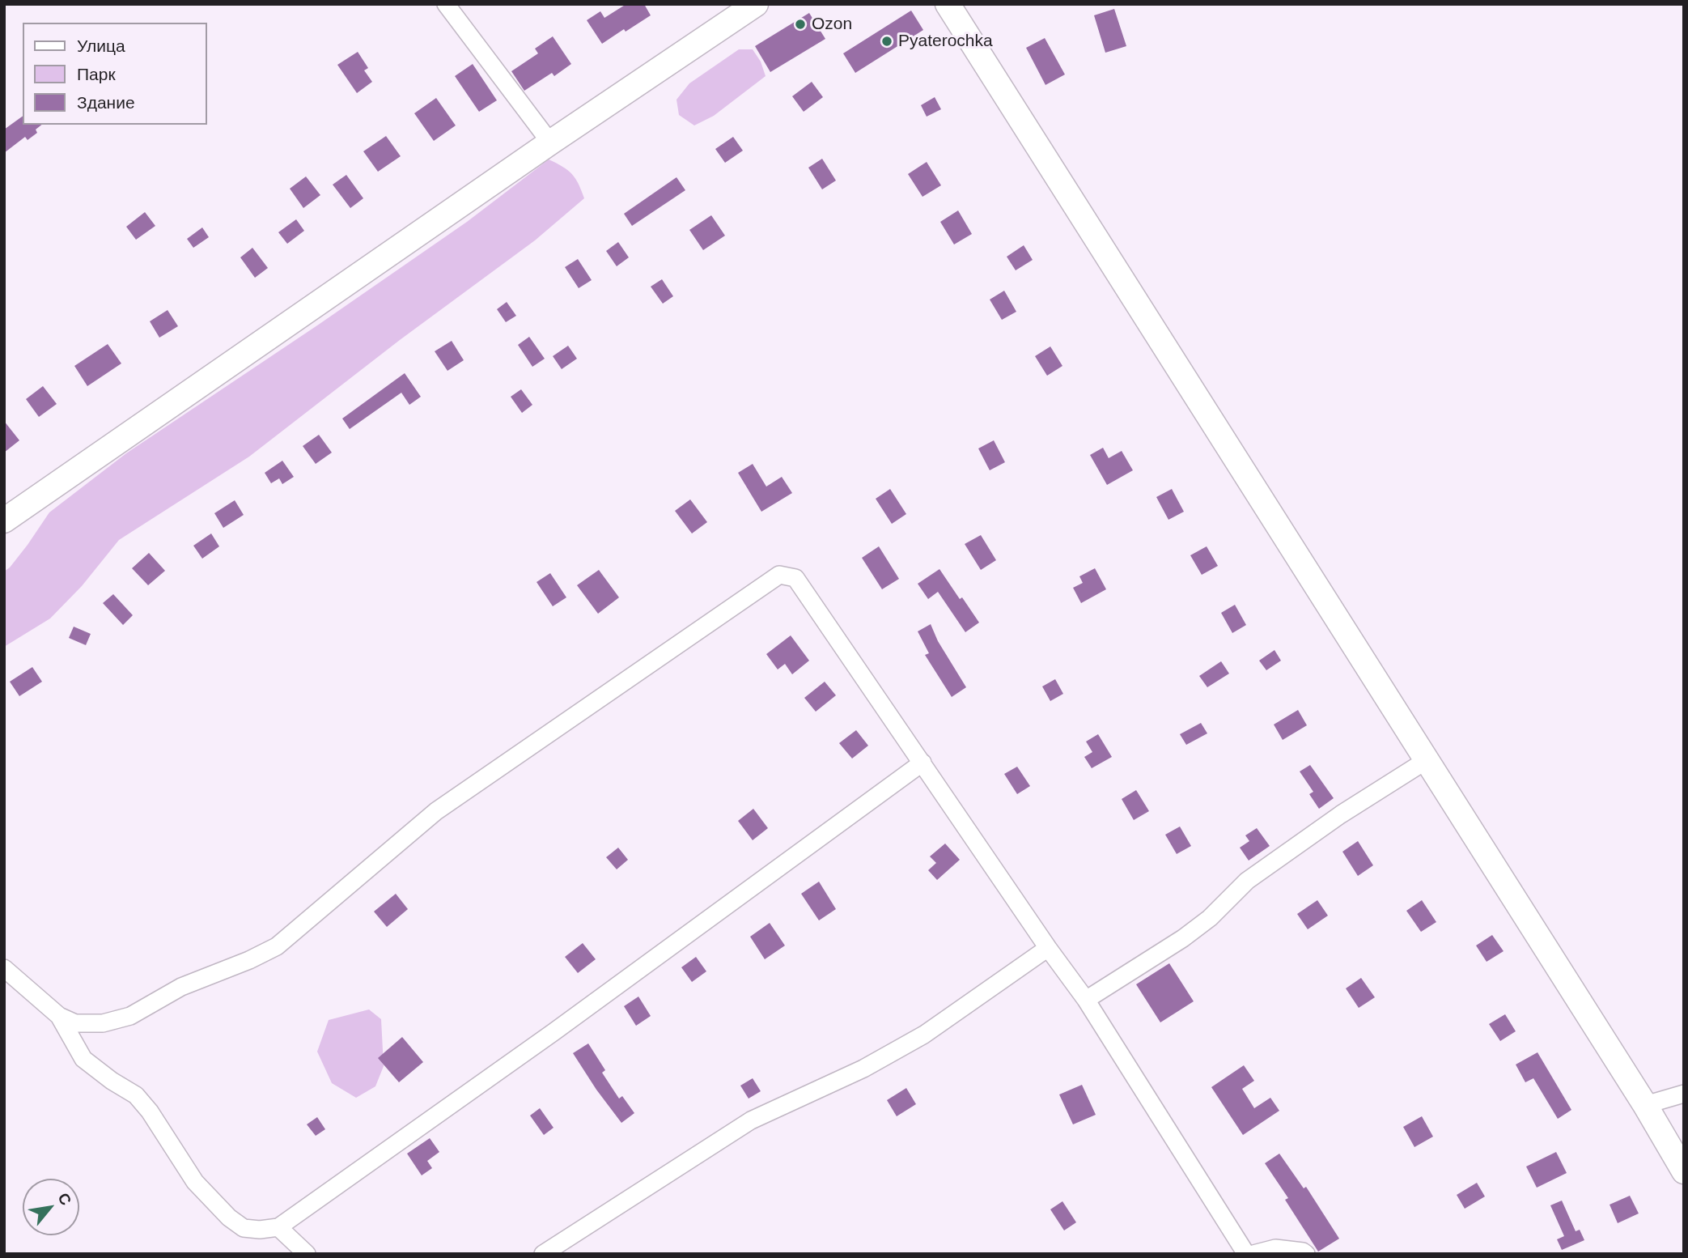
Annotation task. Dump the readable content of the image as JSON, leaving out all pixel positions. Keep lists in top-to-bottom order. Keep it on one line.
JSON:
{"places":["Ozon","Pyaterochka"],"legend":["Улица","Парк","Здание"],"north":"top right"}
